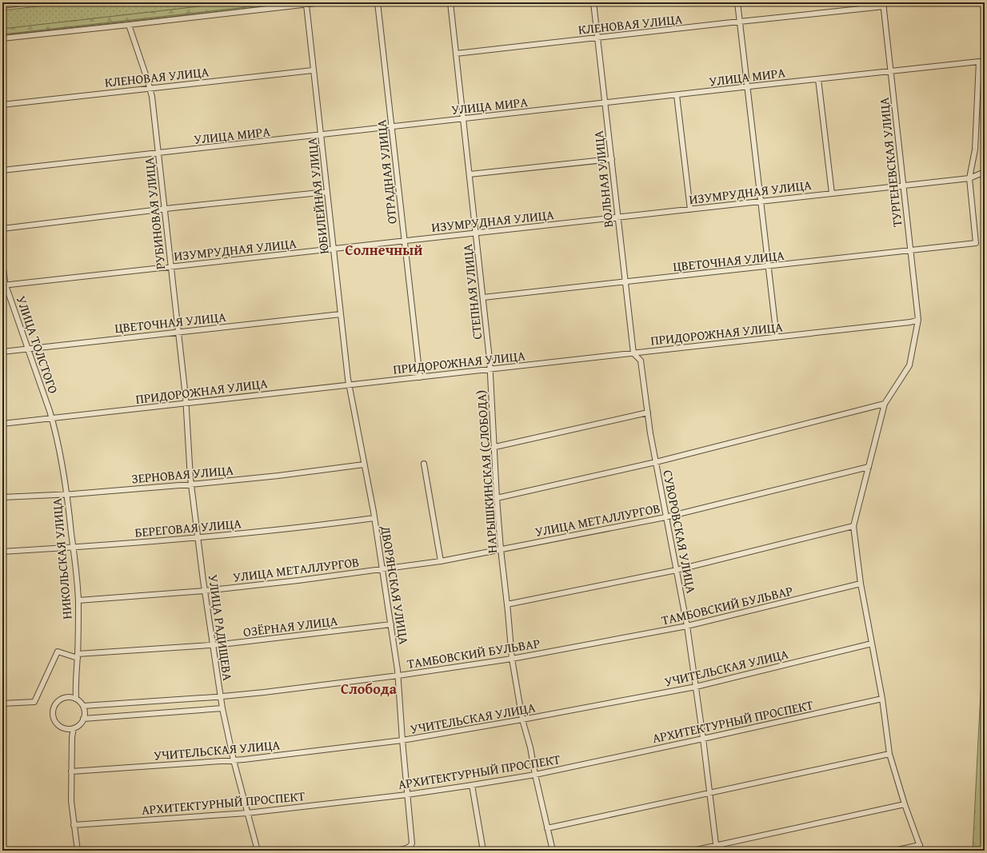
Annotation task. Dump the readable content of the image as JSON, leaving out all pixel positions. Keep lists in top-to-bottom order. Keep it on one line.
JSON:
{"streets":{"street":["КЛЕНОВАЯ УЛИЦА","УЛИЦА МИРА","ТУРГЕНЕВСКАЯ УЛИЦА","ОТРАДНАЯ УЛИЦА","ВОЛЬНАЯ УЛИЦА","ИЗУМРУДНАЯ УЛИЦА","ЮБИЛЕЙНАЯ УЛИЦА","РУБИНОВАЯ УЛИЦА","ЦВЕТОЧНАЯ УЛИЦА","СТЕПНАЯ УЛИЦА","ПРИДОРОЖНАЯ УЛИЦА","УЛИЦА ТОЛСТОГО","НАРЫШКИНСКАЯ (СЛОБОДА)","ЗЕРНОВАЯ УЛИЦА","УЛИЦА МЕТАЛЛУРГОВ","БЕРЕГОВАЯ УЛИЦА","СУВОРОВСКАЯ УЛИЦА","НИКОЛЬСКАЯ УЛИЦА","ДВОРЯНСКАЯ УЛИЦА","ТАМБОВСКИЙ БУЛЬВАР","ОЗЁРНАЯ УЛИЦА","УЛИЦА РАДИЩЕВА","УЧИТЕЛЬСКАЯ УЛИЦА","АРХИТЕКТУРНЫЙ ПРОСПЕКТ"]},"crossings":[["КЛЕНОВАЯ УЛИЦА","ТУРГЕНЕВСКАЯ УЛИЦА"],["КЛЕНОВАЯ УЛИЦА","ВОЛЬНАЯ УЛИЦА"],["КЛЕНОВАЯ УЛИЦА","ЮБИЛЕЙНАЯ УЛИЦА"],["КЛЕНОВАЯ УЛИЦА","РУБИНОВАЯ УЛИЦА"],["КЛЕНОВАЯ УЛИЦА","СТЕПНАЯ УЛИЦА"],["УЛИЦА МИРА","ТУРГЕНЕВСКАЯ УЛИЦА"],["УЛИЦА МИРА","ОТРАДНАЯ УЛИЦА"],["УЛИЦА МИРА","ВОЛЬНАЯ УЛИЦА"],["УЛИЦА МИРА","ИЗУМРУДНАЯ УЛИЦА"],["УЛИЦА МИРА","ЮБИЛЕЙНАЯ УЛИЦА"],["УЛИЦА МИРА","РУБИНОВАЯ УЛИЦА"],["УЛИЦА МИРА","ЦВЕТОЧНАЯ УЛИЦА"],["УЛИЦА МИРА","СТЕПНАЯ УЛИЦА"],["ТУРГЕНЕВСКАЯ УЛИЦА","ИЗУМРУДНАЯ УЛИЦА"],["ТУРГЕНЕВСКАЯ УЛИЦА","ЦВЕТОЧНАЯ УЛИЦА"],["ТУРГЕНЕВСКАЯ УЛИЦА","ПРИДОРОЖНАЯ УЛИЦА"],["ТУРГЕНЕВСКАЯ УЛИЦА","УЛИЦА МЕТАЛЛУРГОВ"],["ОТРАДНАЯ УЛИЦА","ИЗУМРУДНАЯ УЛИЦА"],["ОТРАДНАЯ УЛИЦА","ПРИДОРОЖНАЯ УЛИЦА"],["ВОЛЬНАЯ УЛИЦА","ИЗУМРУДНАЯ УЛИЦА"],["ВОЛЬНАЯ УЛИЦА","ЦВЕТОЧНАЯ УЛИЦА"],["ВОЛЬНАЯ УЛИЦА","ПРИДОРОЖНАЯ УЛИЦА"],["ВОЛЬНАЯ УЛИЦА","СУВОРОВСКАЯ УЛИЦА"],["ИЗУМРУДНАЯ УЛИЦА","ЮБИЛЕЙНАЯ УЛИЦА"],["ИЗУМРУДНАЯ УЛИЦА","РУБИНОВАЯ УЛИЦА"],["ИЗУМРУДНАЯ УЛИЦА","ЦВЕТОЧНАЯ УЛИЦА"],["ИЗУМРУДНАЯ УЛИЦА","СТЕПНАЯ УЛИЦА"],["ИЗУМРУДНАЯ УЛИЦА","УЛИЦА ТОЛСТОГО"],["ЮБИЛЕЙНАЯ УЛИЦА","ЦВЕТОЧНАЯ УЛИЦА"],["ЮБИЛЕЙНАЯ УЛИЦА","ПРИДОРОЖНАЯ УЛИЦА"],["ЮБИЛЕЙНАЯ УЛИЦА","ДВОРЯНСКАЯ УЛИЦА"],["РУБИНОВАЯ УЛИЦА","ЦВЕТОЧНАЯ УЛИЦА"],["РУБИНОВАЯ УЛИЦА","ПРИДОРОЖНАЯ УЛИЦА"],["РУБИНОВАЯ УЛИЦА","УЛИЦА РАДИЩЕВА"],["ЦВЕТОЧНАЯ УЛИЦА","СТЕПНАЯ УЛИЦА"],["ЦВЕТОЧНАЯ УЛИЦА","УЛИЦА ТОЛСТОГО"],["СТЕПНАЯ УЛИЦА","ПРИДОРОЖНАЯ УЛИЦА"],["СТЕПНАЯ УЛИЦА","НАРЫШКИНСКАЯ (СЛОБОДА)"],["ПРИДОРОЖНАЯ УЛИЦА","УЛИЦА ТОЛСТОГО"],["ПРИДОРОЖНАЯ УЛИЦА","НАРЫШКИНСКАЯ (СЛОБОДА)"],["ПРИДОРОЖНАЯ УЛИЦА","СУВОРОВСКАЯ УЛИЦА"],["ПРИДОРОЖНАЯ УЛИЦА","НИКОЛЬСКАЯ УЛИЦА"],["ПРИДОРОЖНАЯ УЛИЦА","ДВОРЯНСКАЯ УЛИЦА"],["ПРИДОРОЖНАЯ УЛИЦА","УЛИЦА РАДИЩЕВА"],["УЛИЦА ТОЛСТОГО","НИКОЛЬСКАЯ УЛИЦА"],["НАРЫШКИНСКАЯ (СЛОБОДА)","УЛИЦА МЕТАЛЛУРГОВ"],["ЗЕРНОВАЯ УЛИЦА","НИКОЛЬСКАЯ УЛИЦА"],["ЗЕРНОВАЯ УЛИЦА","ДВОРЯНСКАЯ УЛИЦА"],["ЗЕРНОВАЯ УЛИЦА","УЛИЦА РАДИЩЕВА"],["УЛИЦА МЕТАЛЛУРГОВ","СУВОРОВСКАЯ УЛИЦА"],["УЛИЦА МЕТАЛЛУРГОВ","НИКОЛЬСКАЯ УЛИЦА"],["УЛИЦА МЕТАЛЛУРГОВ","ДВОРЯНСКАЯ УЛИЦА"],["УЛИЦА МЕТАЛЛУРГОВ","УЛИЦА РАДИЩЕВА"],["БЕРЕГОВАЯ УЛИЦА","НИКОЛЬСКАЯ УЛИЦА"],["БЕРЕГОВАЯ УЛИЦА","ДВОРЯНСКАЯ УЛИЦА"],["БЕРЕГОВАЯ УЛИЦА","УЛИЦА РАДИЩЕВА"],["СУВОРОВСКАЯ УЛИЦА","ТАМБОВСКИЙ БУЛЬВАР"],["СУВОРОВСКАЯ УЛИЦА","УЧИТЕЛЬСКАЯ УЛИЦА"],["СУВОРОВСКАЯ УЛИЦА","АРХИТЕКТУРНЫЙ ПРОСПЕКТ"],["НИКОЛЬСКАЯ УЛИЦА","ТАМБОВСКИЙ БУЛЬВАР"],["НИКОЛЬСКАЯ УЛИЦА","ОЗЁРНАЯ УЛИЦА"],["ДВОРЯНСКАЯ УЛИЦА","ТАМБОВСКИЙ БУЛЬВАР"],["ДВОРЯНСКАЯ УЛИЦА","ОЗЁРНАЯ УЛИЦА"],["ДВОРЯНСКАЯ УЛИЦА","УЧИТЕЛЬСКАЯ УЛИЦА"],["ДВОРЯНСКАЯ УЛИЦА","АРХИТЕКТУРНЫЙ ПРОСПЕКТ"],["ТАМБОВСКИЙ БУЛЬВАР","УЛИЦА РАДИЩЕВА"],["ОЗЁРНАЯ УЛИЦА","УЛИЦА РАДИЩЕВА"],["УЛИЦА РАДИЩЕВА","УЧИТЕЛЬСКАЯ УЛИЦА"],["УЛИЦА РАДИЩЕВА","АРХИТЕКТУРНЫЙ ПРОСПЕКТ"]],"districts":["Солнечный","Слобода"]}
